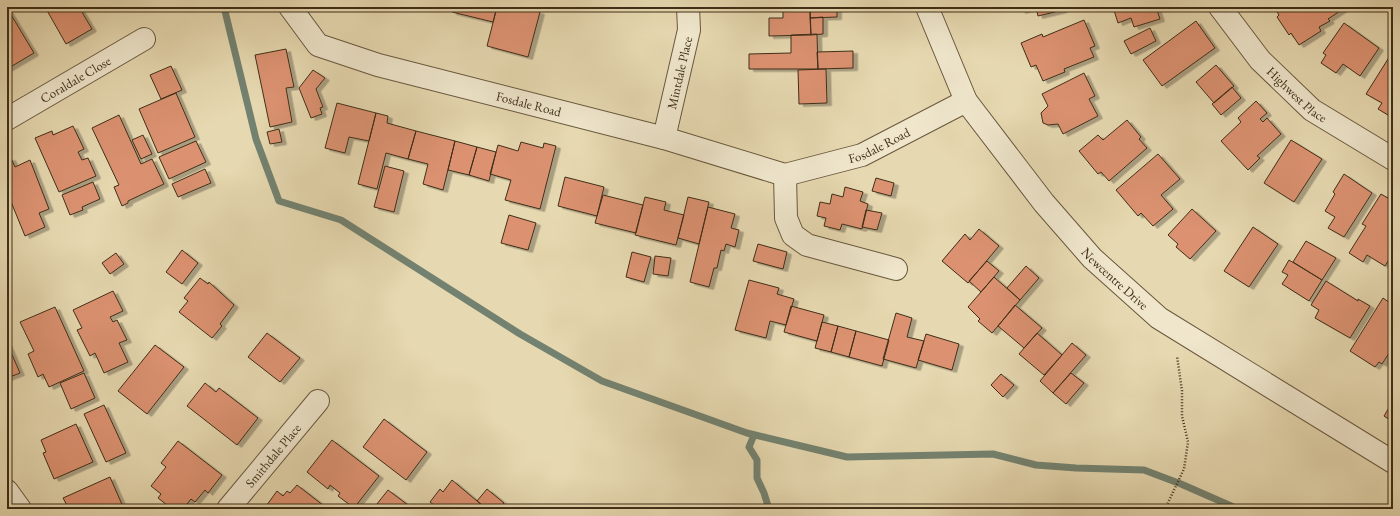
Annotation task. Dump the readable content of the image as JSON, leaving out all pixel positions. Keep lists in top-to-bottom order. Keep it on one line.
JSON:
{"streets":{"street":["Mintdale Place","Coraldale Close","Highwest Place","Fosdale Road","Newcentre Drive","Smithdale Place"]},"crossings":[["Mintdale Place","Fosdale Road"],["Fosdale Road","Newcentre Drive"]]}
